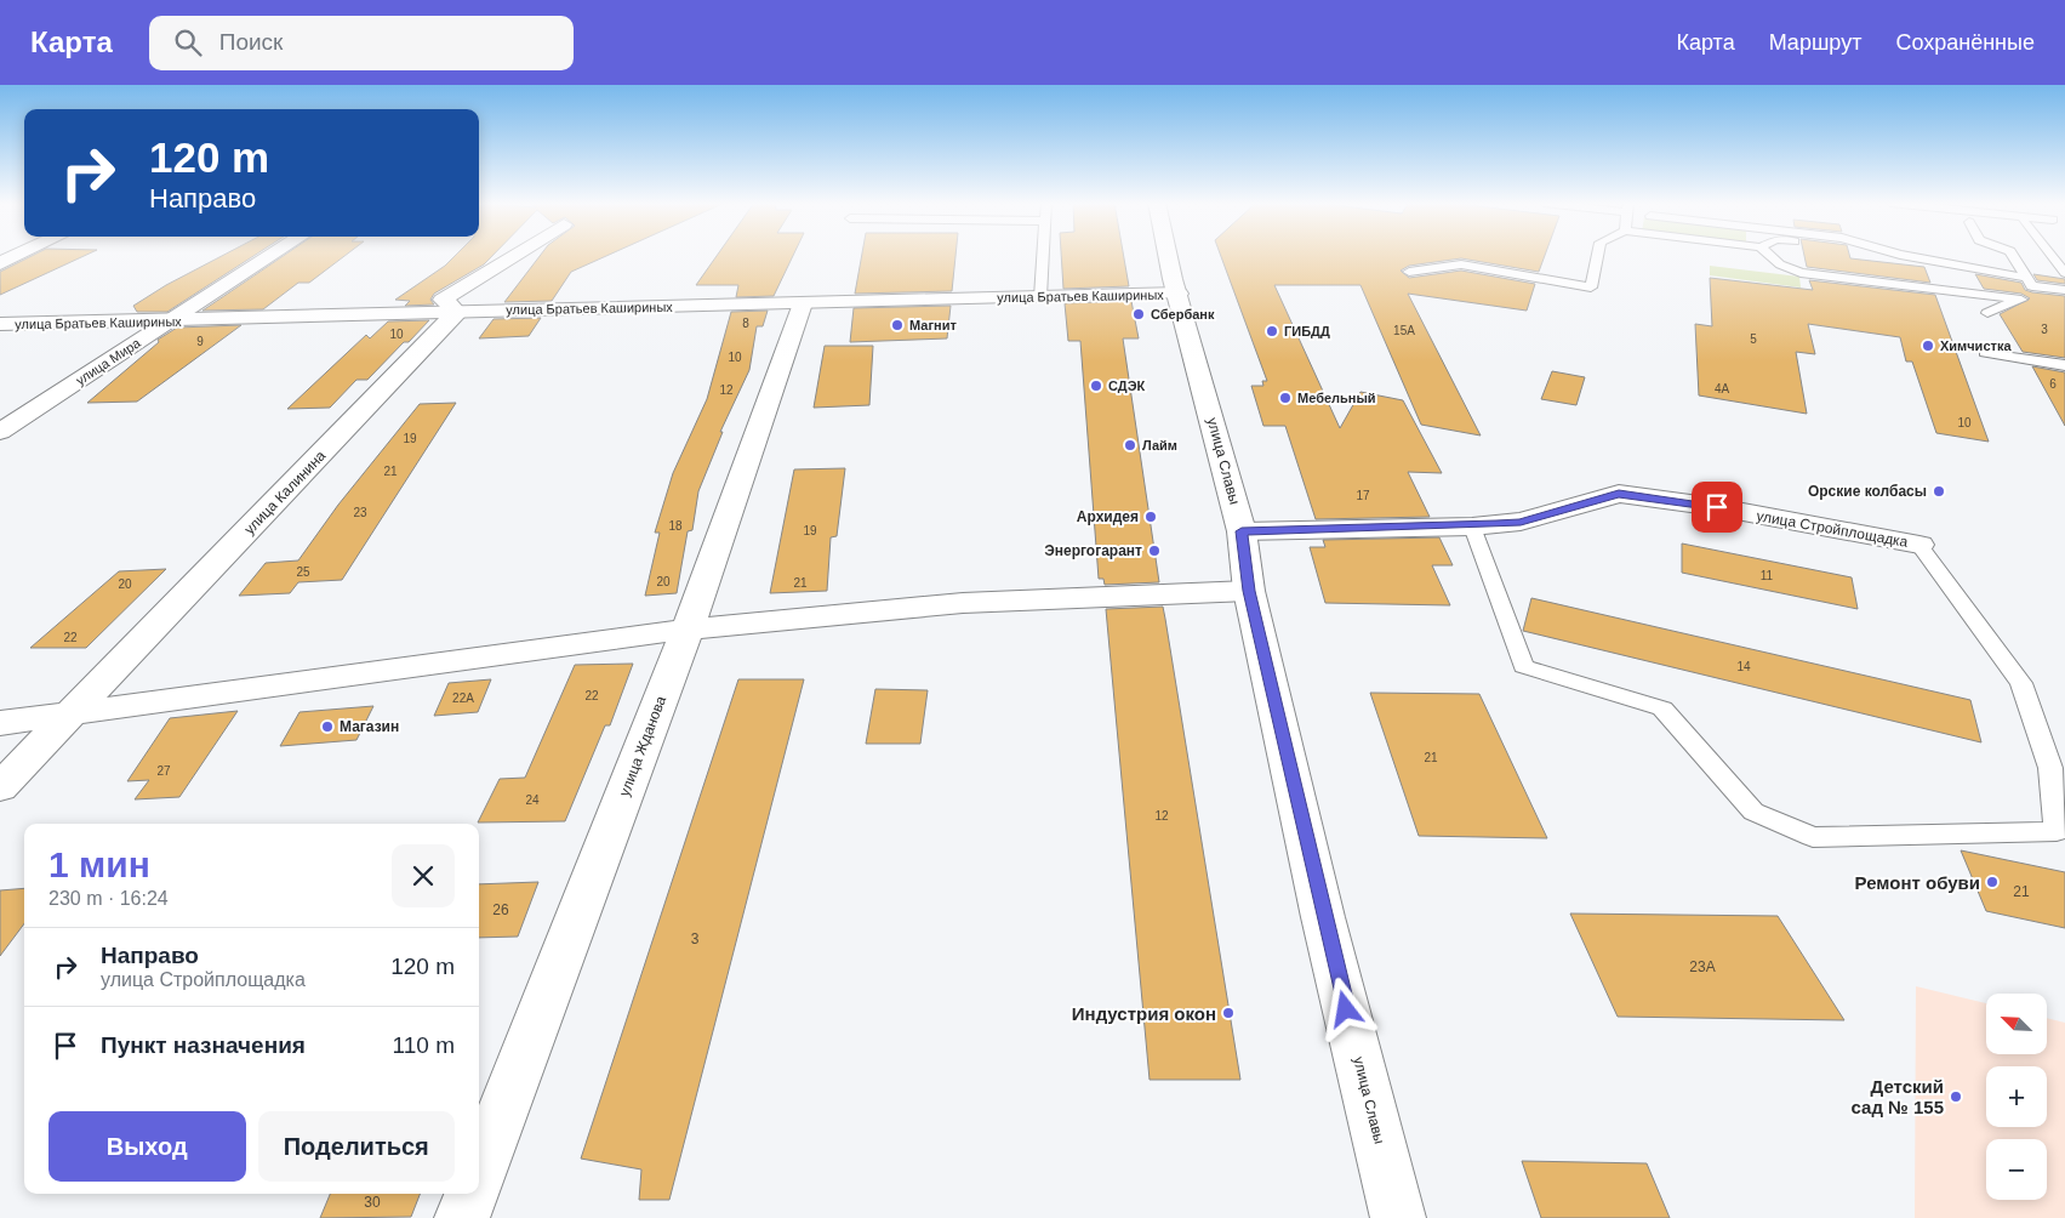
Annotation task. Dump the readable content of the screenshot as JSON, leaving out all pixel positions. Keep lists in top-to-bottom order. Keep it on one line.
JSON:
{"streets":{"street":["улица Братьев Кашириных","улица Мира","улица Славы","улица Калинина","улица Стройплощадка","улица Жданова"]},"crossings":[["улица Братьев Кашириных","улица Мира"],["улица Братьев Кашириных","улица Славы"],["улица Братьев Кашириных","улица Калинина"],["улица Братьев Кашириных","улица Жданова"],["улица Славы","улица Стройплощадка"]],"places":["Сбербанк","Магнит","ГИБДД","Химчистка","СДЭК","Мебельный","Лайм","Орские колбасы","Архидея","Энергогарант","Магазин","Ремонт обуви","Индустрия окон","Детский сад № 155"],"house_numbers":["8","3","15А","10","5","9","10","6","4А","12","10","19","21","17","23","18","19","25","11","20","21","20","22","14","22","22А","21","27","24","12","21","26","3","23А","30"],"north":"top left","page":{"header":"Карта","search":"Поиск","nav":["Карта","Маршрут","Сохранённые"],"turn":["120 m","Направо"],"heading":["1 мин","230 m · 16:24"],"list":[{"name":"Направо","note":"улица Стройплощадка","value":"120 m"},{"name":"Пункт назначения","value":"110 m"}],"map_buttons":["+","−"],"buttons":["Выход","Поделиться"]}}
